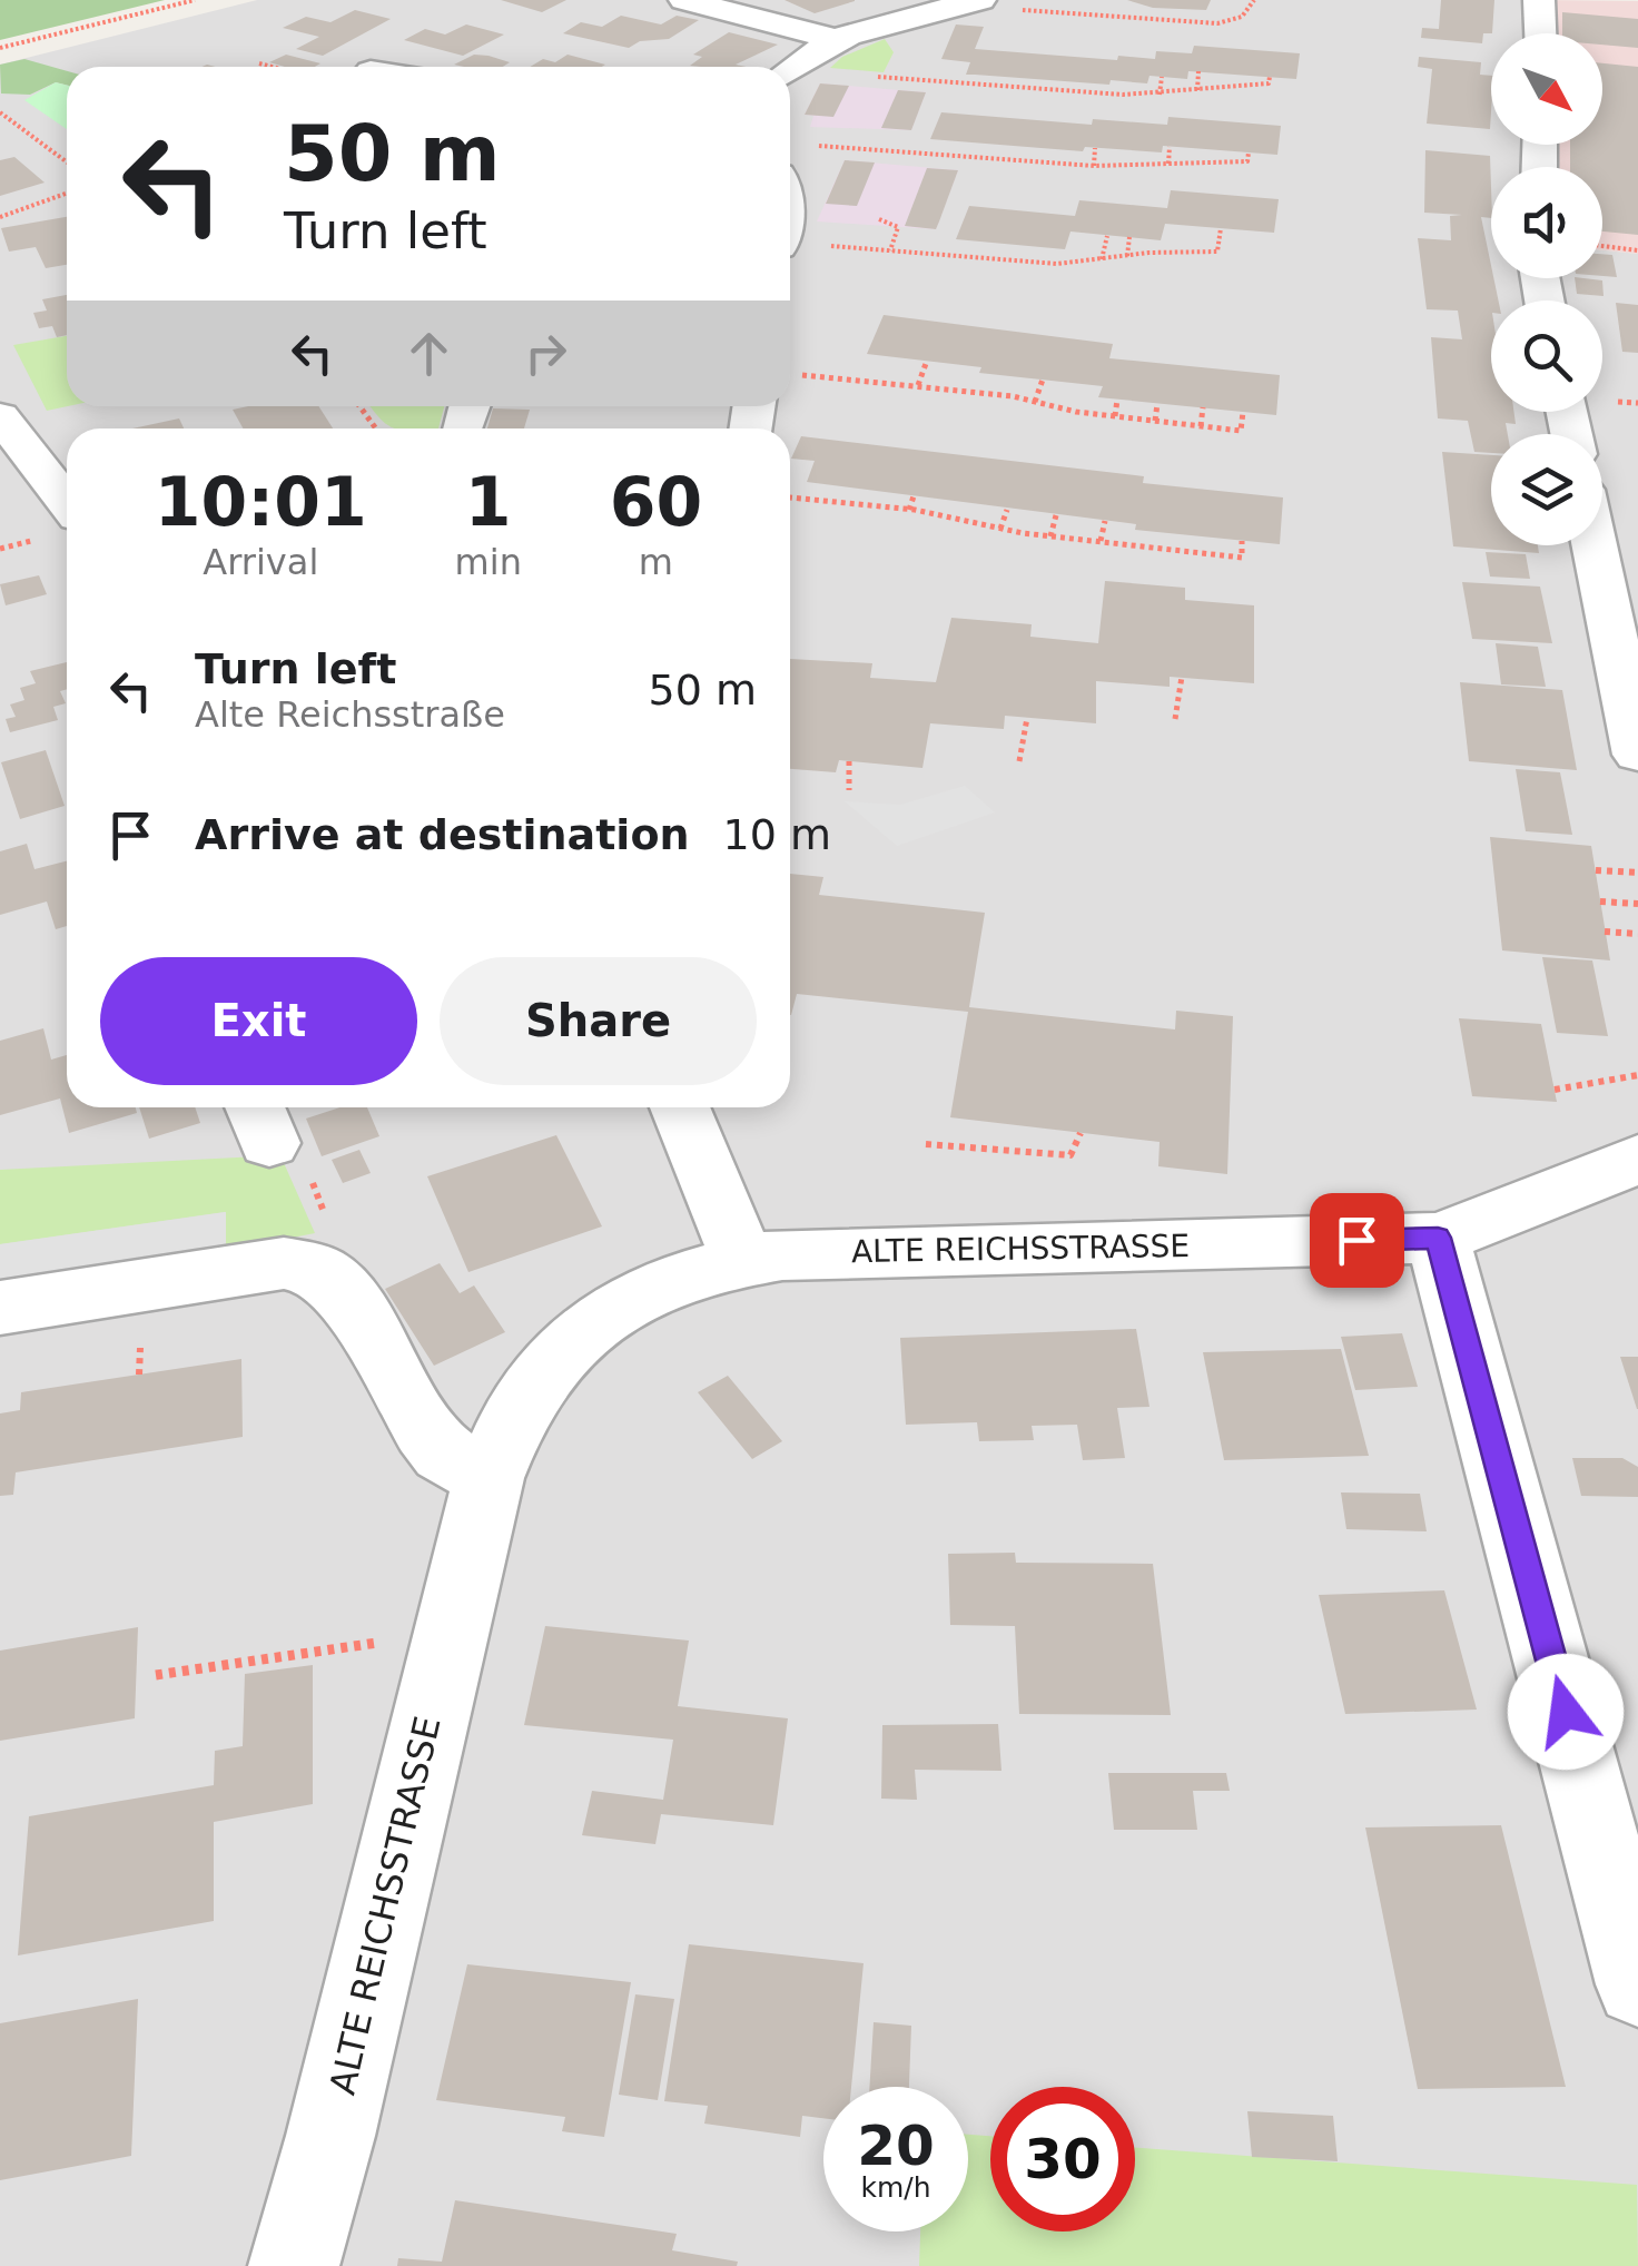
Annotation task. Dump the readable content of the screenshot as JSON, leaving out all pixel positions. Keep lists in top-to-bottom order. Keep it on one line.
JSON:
{"streets":{"street":["ALTE REICHSSTRASSE"]},"north":"bottom right","page":{"turn":["50 m","Turn left"],"eta":["10:01","Arrival","1","min","60","m"],"list":[{"name":"Turn left","note":"Alte Reichsstraße","value":"50 m"},{"name":"Arrive at destination","value":"10 m"}],"buttons":["Exit","Share"],"speed":"20 km/h","limit":"30"}}
